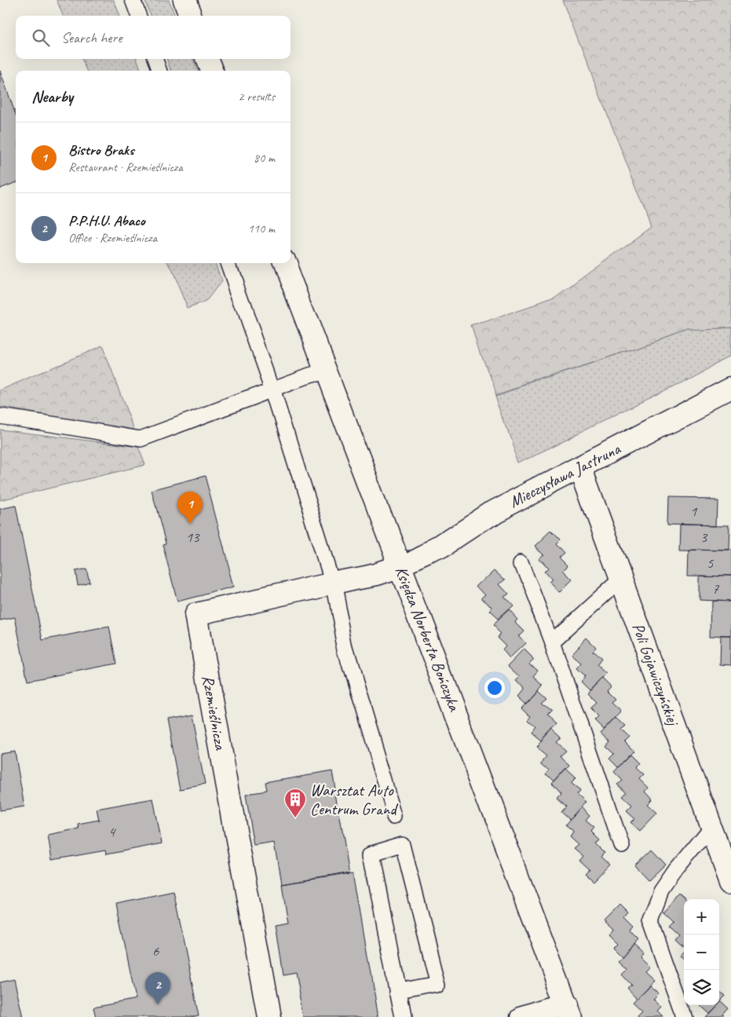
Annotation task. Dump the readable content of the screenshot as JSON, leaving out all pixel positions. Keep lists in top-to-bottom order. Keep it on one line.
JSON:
{"streets":{"street":["Mieczysława Jastruna","Księdza Norberta Bończyka","Poli Gojawiczyńskiej","Rzemieślnicza"]},"crossings":[["Mieczysława Jastruna","Księdza Norberta Bończyka"],["Mieczysława Jastruna","Poli Gojawiczyńskiej"],["Mieczysława Jastruna","Rzemieślnicza"],["Księdza Norberta Bończyka","Rzemieślnicza"]],"places":{"building":["Warsztat Auto Centrum Grand"]},"house_numbers":["1","13","3","5","7","4","6"],"page":{"search":"Search here","heading":["Nearby","2 results"],"list":[{"mark":"1","name":"Bistro Braks","note":"Restaurant · Rzemieślnicza","value":"80 m"},{"mark":"2","name":"P.P.H.U. Abaco","note":"Office · Rzemieślnicza","value":"110 m"}],"pins":["1","2"],"map_buttons":["+","−"]}}
